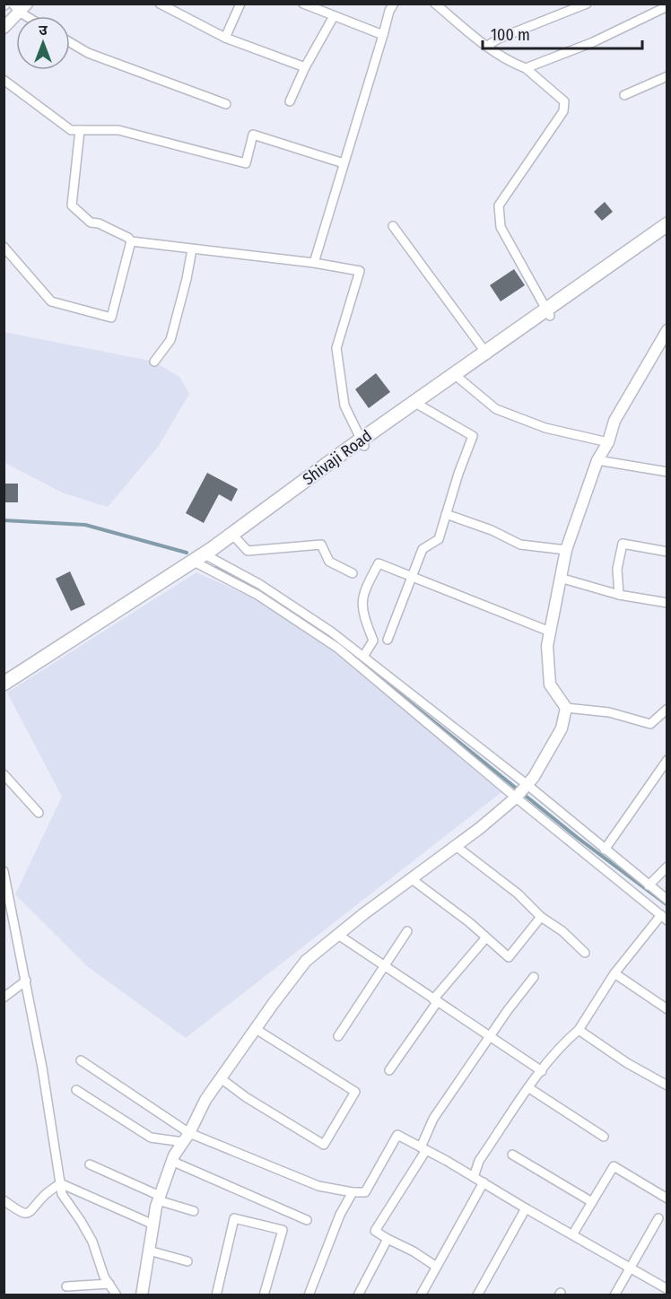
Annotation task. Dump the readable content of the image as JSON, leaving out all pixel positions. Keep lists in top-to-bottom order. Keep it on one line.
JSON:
{"streets":{"main road":["Shivaji Road"]},"scale_bar":"100 m","north":"top"}
